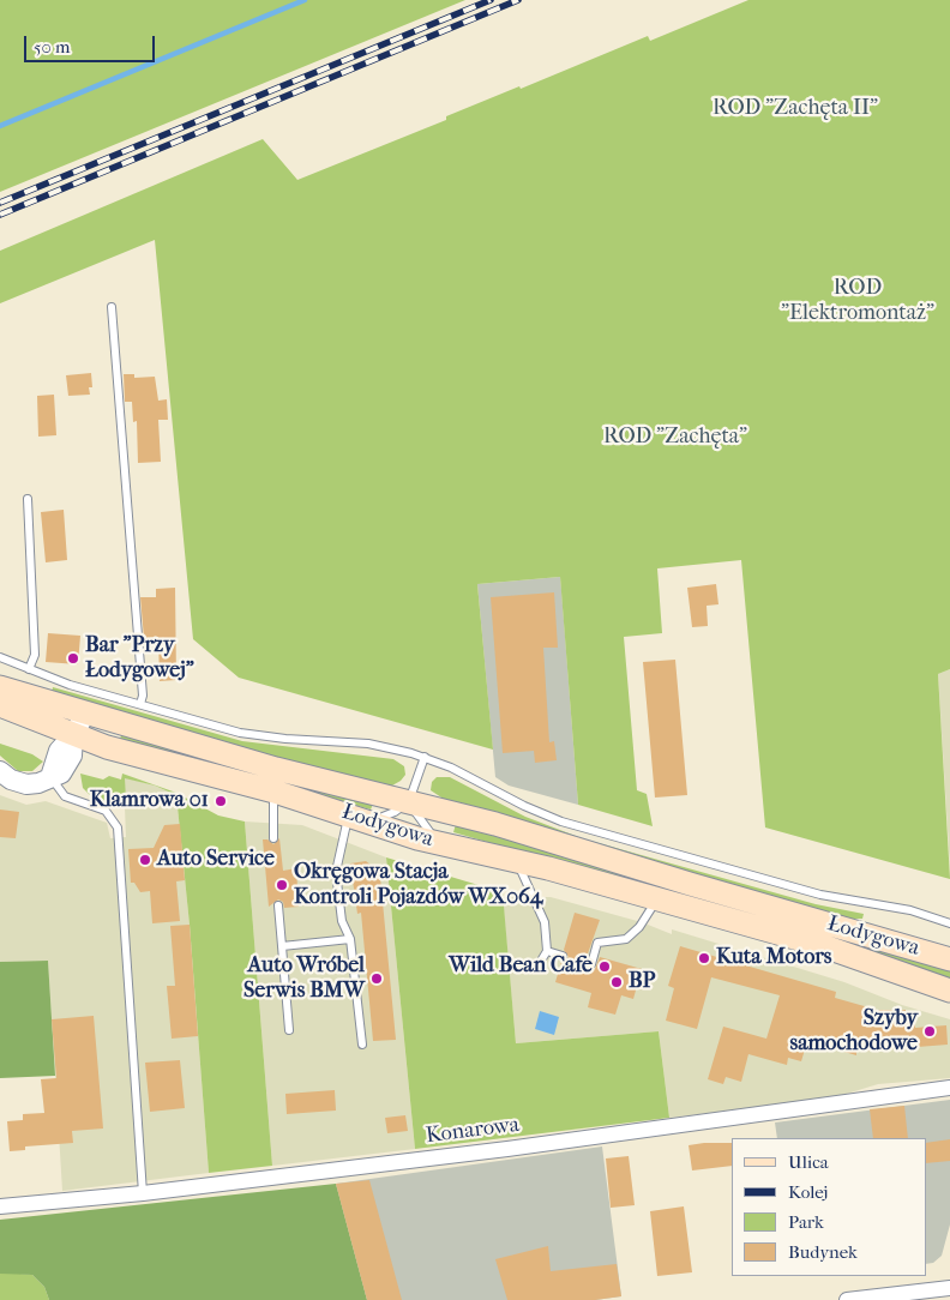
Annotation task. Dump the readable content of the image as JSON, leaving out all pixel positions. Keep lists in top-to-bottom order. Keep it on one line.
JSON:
{"streets":{"main road":["Łodygowa"],"street":["Konarowa"]},"parks":["ROD \"Zachęta II\"","ROD \"Elektromontaż\"","ROD \"Zachęta\""],"places":["Bar \"Przy Łodygowej\"","Klamrowa 01","Auto Service","Okręgowa Stacja Kontroli Pojazdów WX064","Kuta Motors","Wild Bean Cafe","Auto Wróbel Serwis BMW","BP","Szyby samochodowe"],"legend":["Ulica","Kolej","Park","Budynek"],"scale_bar":"50 m"}
